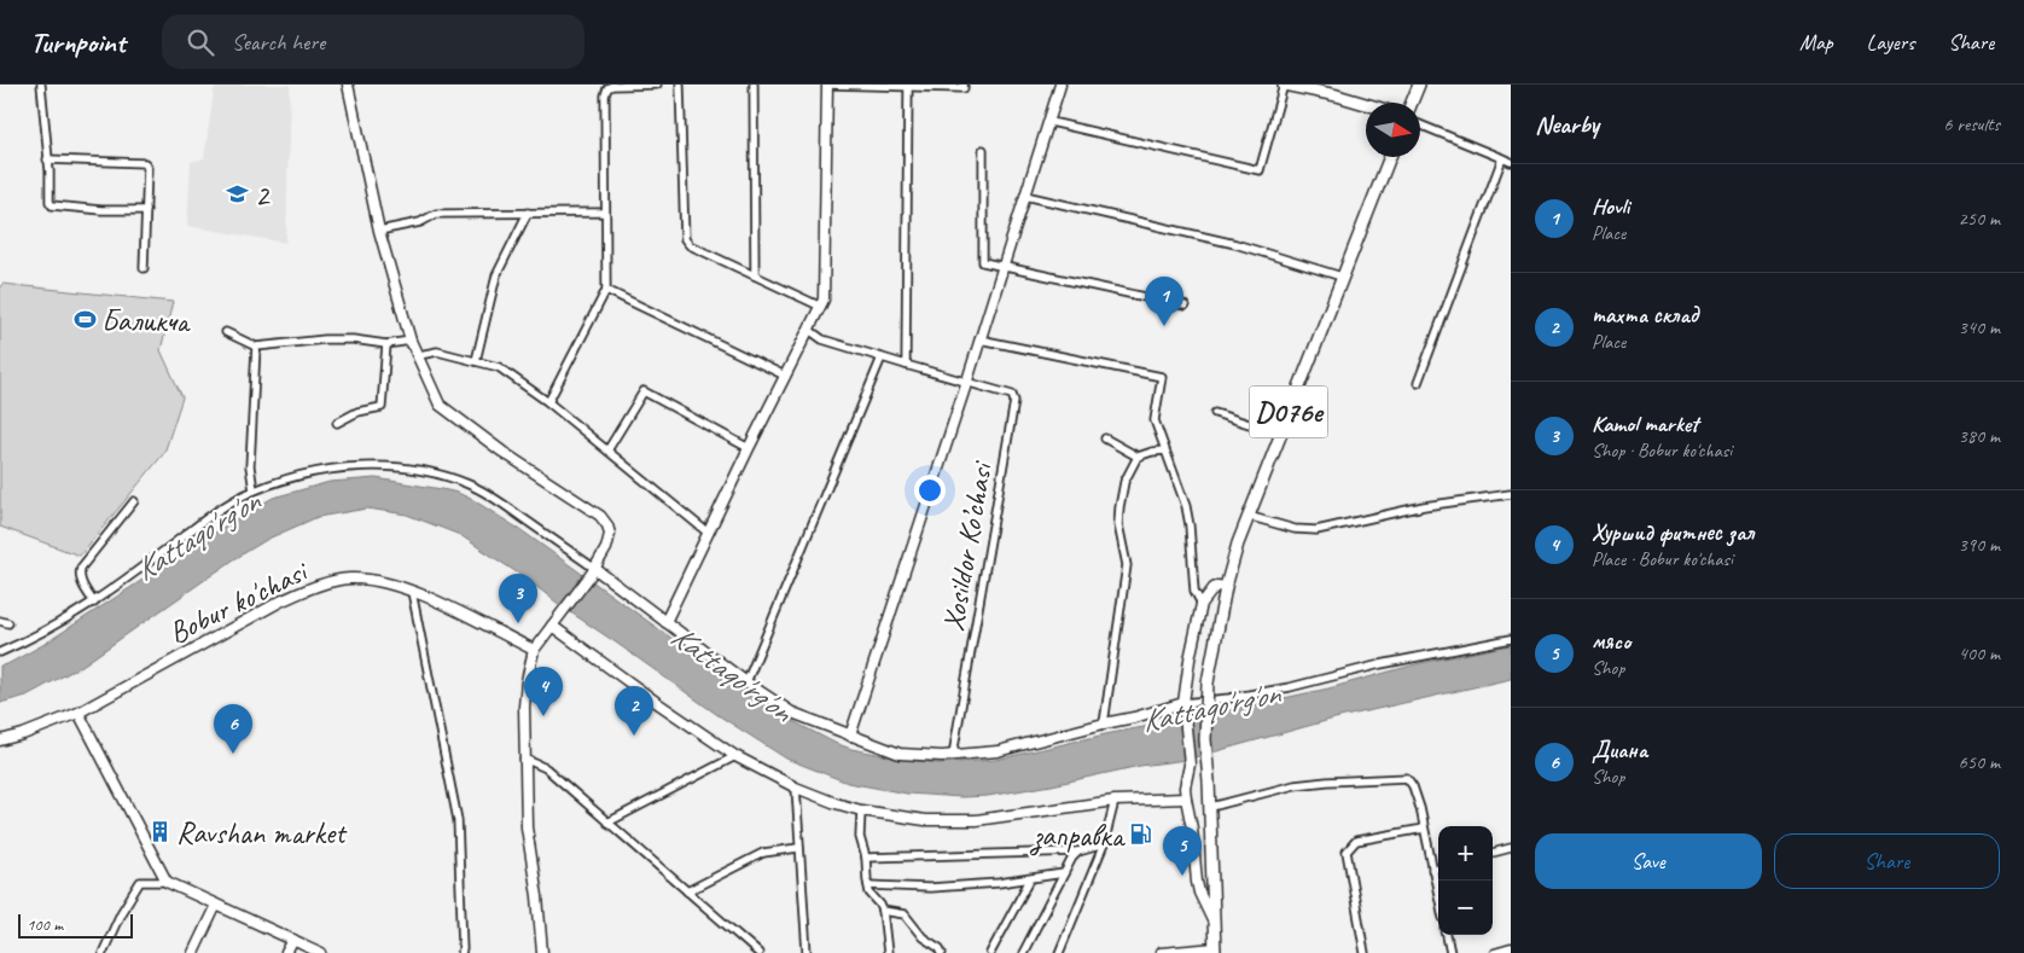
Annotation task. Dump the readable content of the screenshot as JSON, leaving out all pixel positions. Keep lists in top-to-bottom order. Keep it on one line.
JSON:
{"streets":{"main road":["D076e"],"street":["Xosildor Ko’chasi","Bobur ko'chasi"]},"water":["Kattaqo'rg'on"],"places":{"school or university":["2"],"sports":["Баликча"],"building":["Ravshan market"],"fuel station":["заправка"]},"scale_bar":"100 m","north":"right","page":{"header":"Turnpoint","search":"Search here","nav":["Map","Layers","Share"],"heading":["Nearby","6 results"],"list":[{"mark":"1","name":"Hovli","note":"Place","value":"250 m"},{"mark":"2","name":"тахта склад","note":"Place","value":"340 m"},{"mark":"3","name":"Kamol market","note":"Shop · Bobur ko'chasi","value":"380 m"},{"mark":"4","name":"Хуршид фитнес зал","note":"Place · Bobur ko'chasi","value":"390 m"},{"mark":"5","name":"мясо","note":"Shop","value":"400 m"},{"mark":"6","name":"Диана","note":"Shop","value":"650 m"}],"pins":["1","3","4","2","6","5"],"buttons":["Save","Share"],"map_buttons":["+","−"],"scale":"100 m"}}
